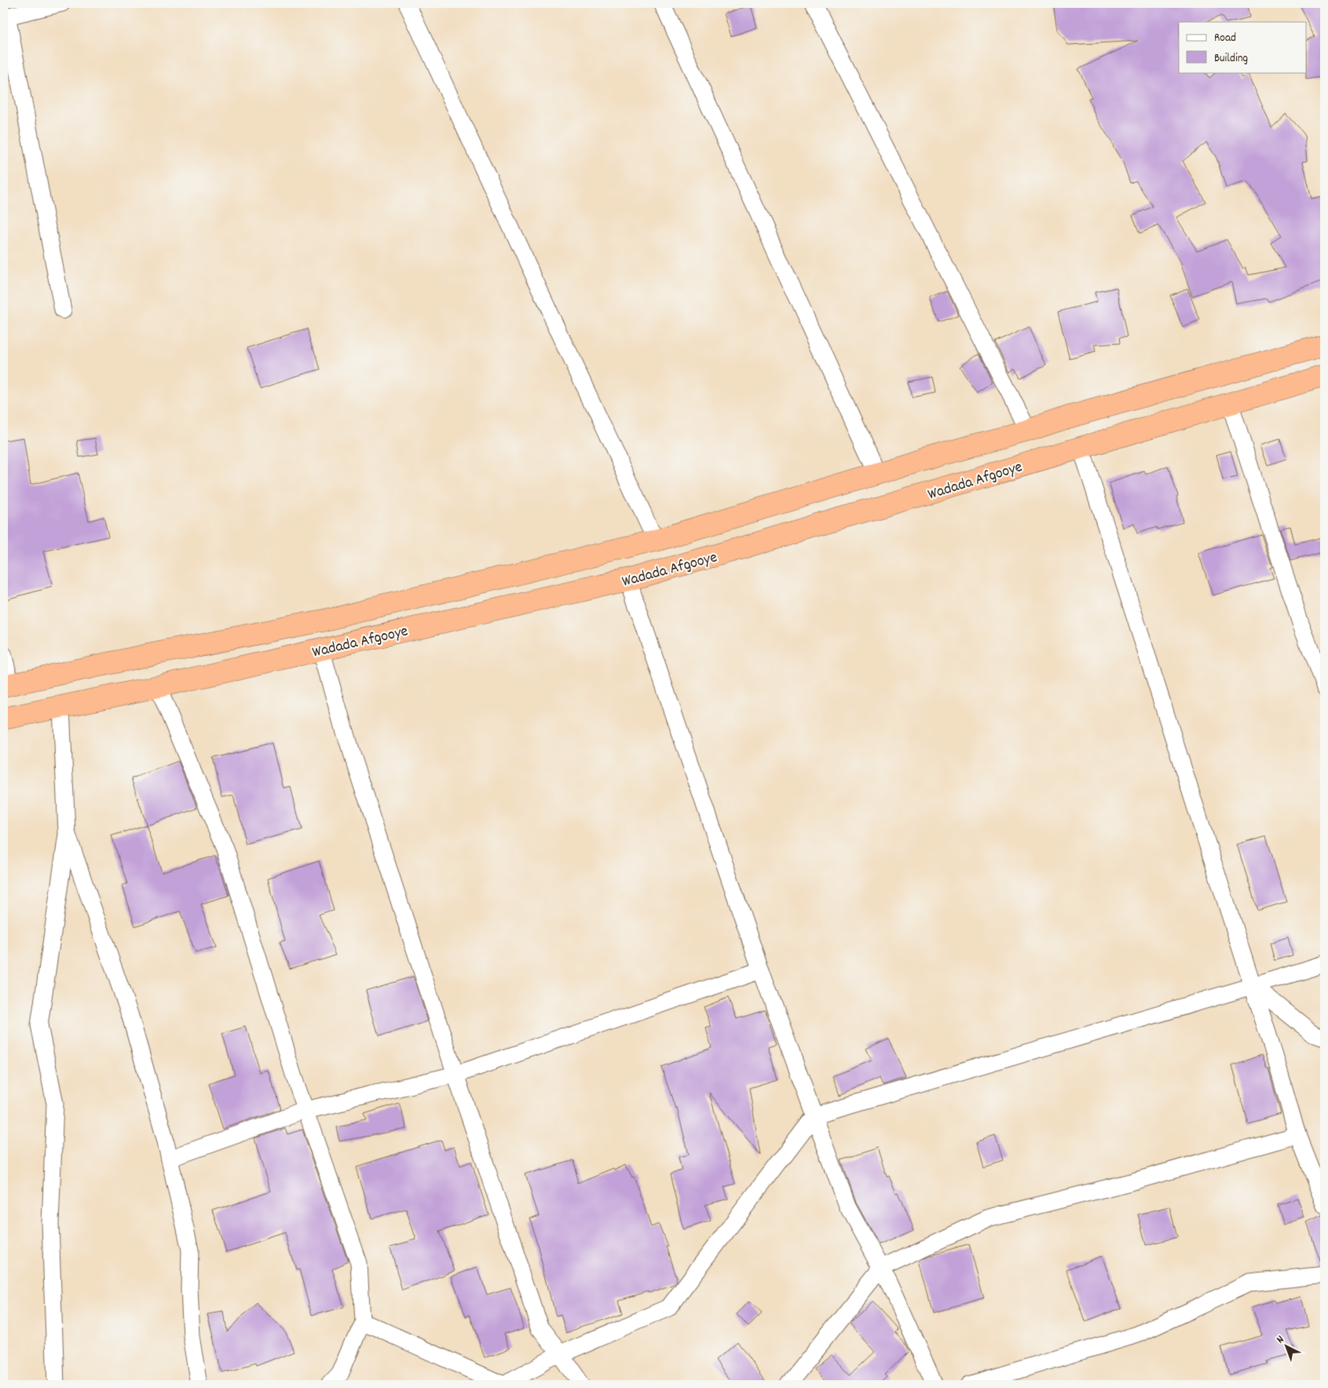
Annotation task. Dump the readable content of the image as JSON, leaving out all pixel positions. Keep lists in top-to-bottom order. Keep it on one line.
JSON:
{"streets":{"highway":["Wadada Afgooye"]},"legend":["Road","Building"],"north":"top left"}
